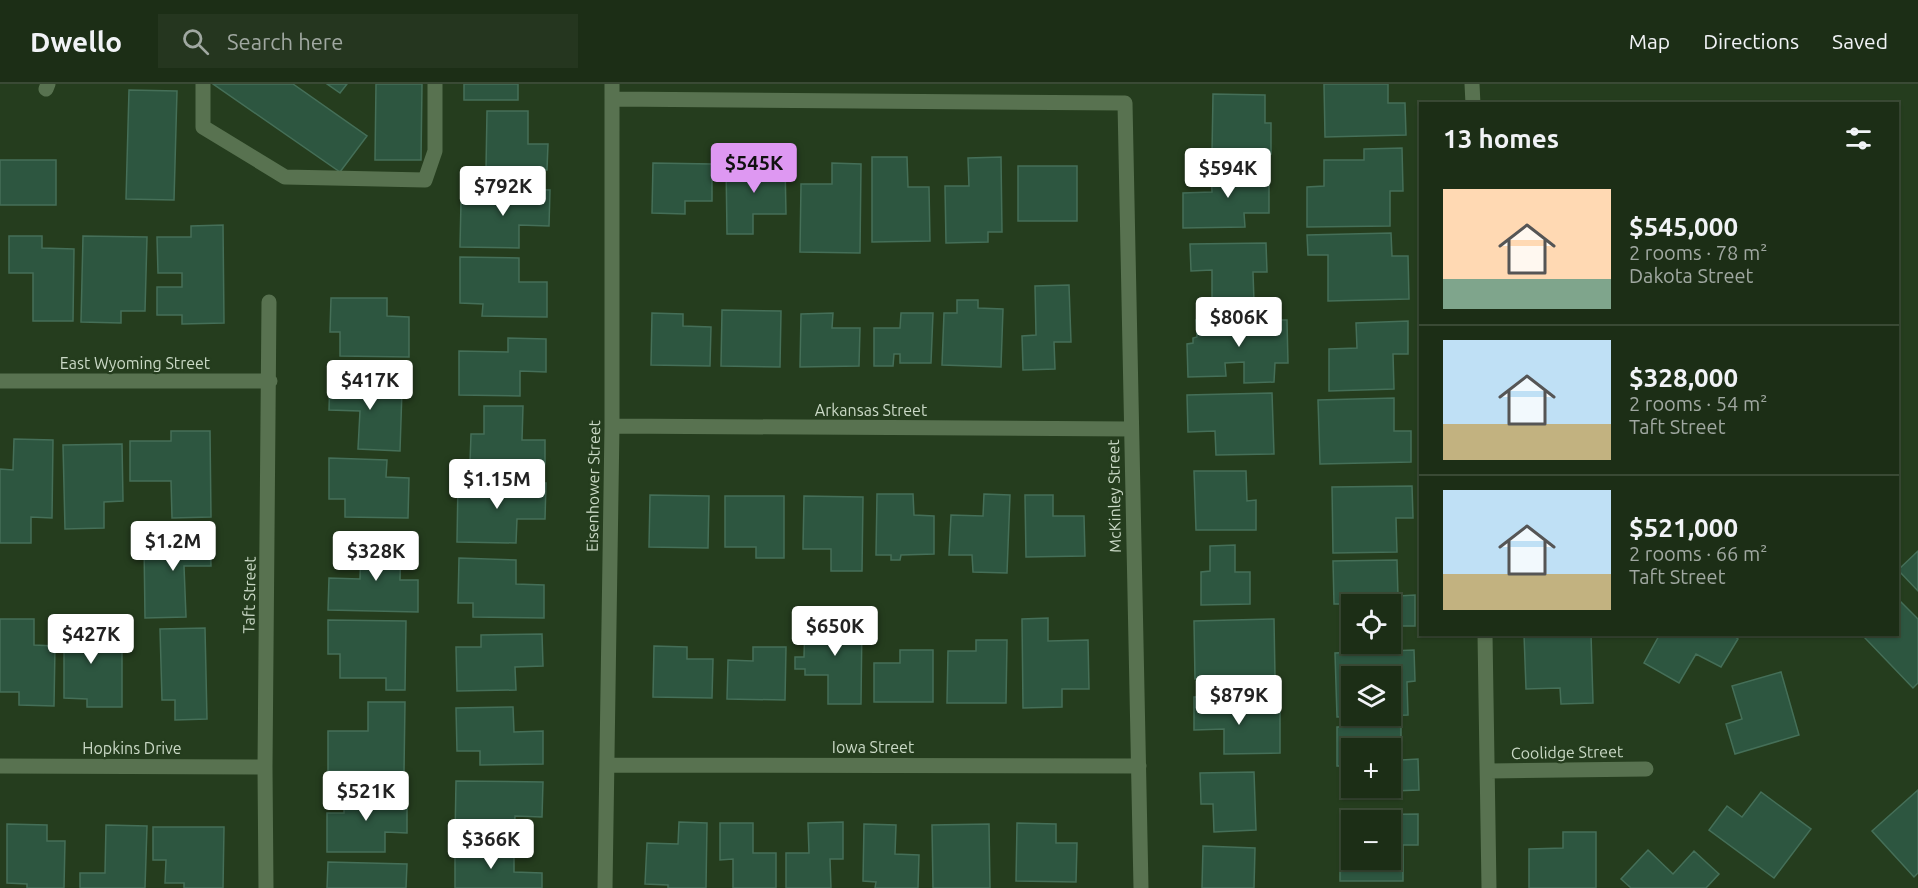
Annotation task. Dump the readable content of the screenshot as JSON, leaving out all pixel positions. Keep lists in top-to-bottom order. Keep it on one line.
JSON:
{"streets":{"street":["East Wyoming Street","Arkansas Street","Eisenhower Street","McKinley Street","Taft Street","Iowa Street","Hopkins Drive","Coolidge Street"]},"crossings":[["East Wyoming Street","Taft Street"],["Arkansas Street","Eisenhower Street"],["Arkansas Street","McKinley Street"],["Eisenhower Street","McKinley Street"],["Eisenhower Street","Iowa Street"],["McKinley Street","Iowa Street"],["Taft Street","Hopkins Drive"]],"page":{"header":"Dwello","search":"Search here","nav":["Map","Directions","Saved"],"heading":"13 homes","price":["$545K","$594K","$792K","$806K","$417K","$1.15M","$1.2M","$328K","$650K","$427K","$879K","$521K","$366K"],"list":[{"name":"$545,000","note":"2 rooms · 78 m² · Dakota Street"},{"name":"$328,000","note":"2 rooms · 54 m² · Taft Street"},{"name":"$521,000","note":"2 rooms · 66 m² · Taft Street"}],"map_buttons":["+","−"]}}
